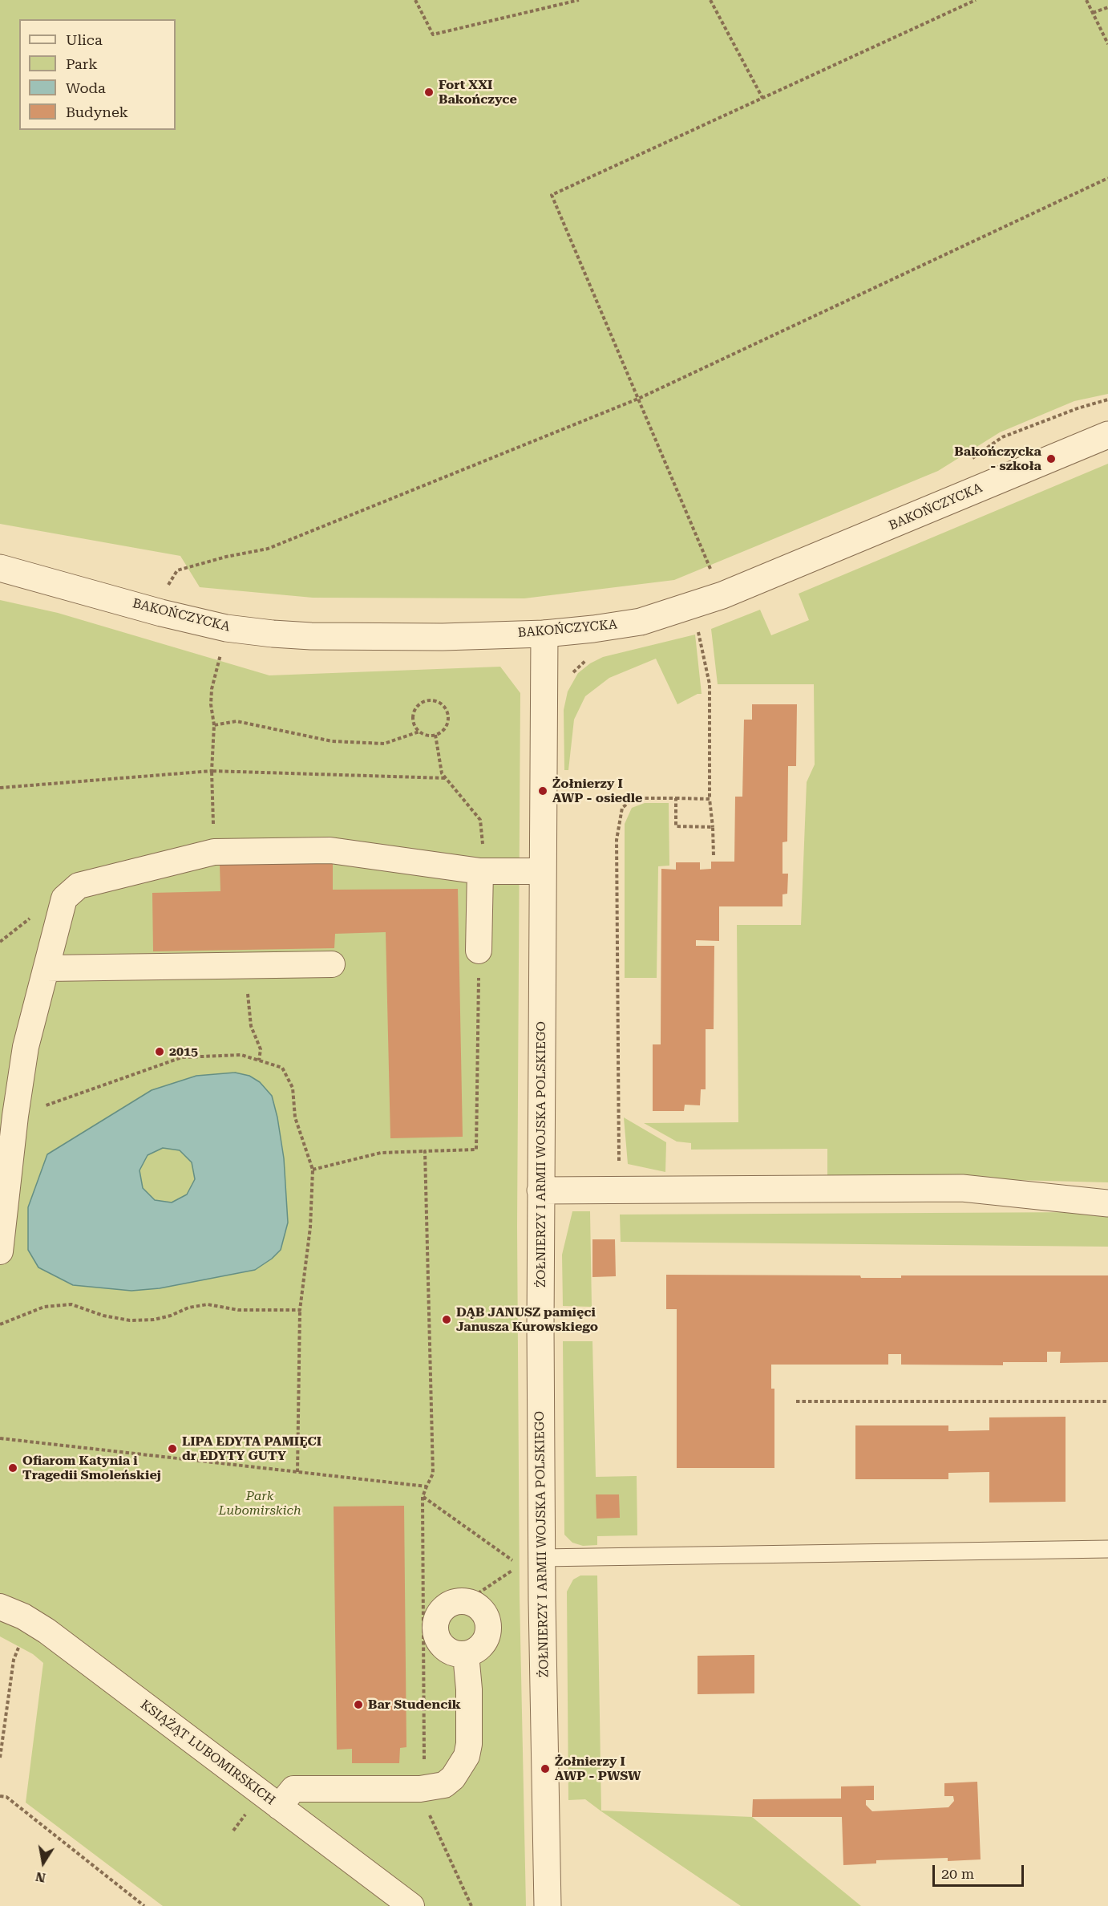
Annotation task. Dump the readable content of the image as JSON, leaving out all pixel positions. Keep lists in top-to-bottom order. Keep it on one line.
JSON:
{"streets":{"street":["BAKOŃCZYCKA","ŻOŁNIERZY I ARMII WOJSKA POLSKIEGO","KSIĄŻĄT LUBOMIRSKICH"]},"crossings":[["BAKOŃCZYCKA","ŻOŁNIERZY I ARMII WOJSKA POLSKIEGO"]],"parks":["Park Lubomirskich"],"places":["Fort XXI Bakończyce","Bakończycka - szkoła","Żołnierzy I AWP - osiedle","2015","DĄB JANUSZ pamięci Janusza Kurowskiego","LIPA EDYTA PAMIĘCI dr EDYTY GUTY","Ofiarom Katynia i Tragedii Smoleńskiej","Bar Studencik","Żołnierzy I AWP - PWSW"],"legend":["Ulica","Park","Woda","Budynek"],"scale_bar":"20 m","north":"bottom"}
